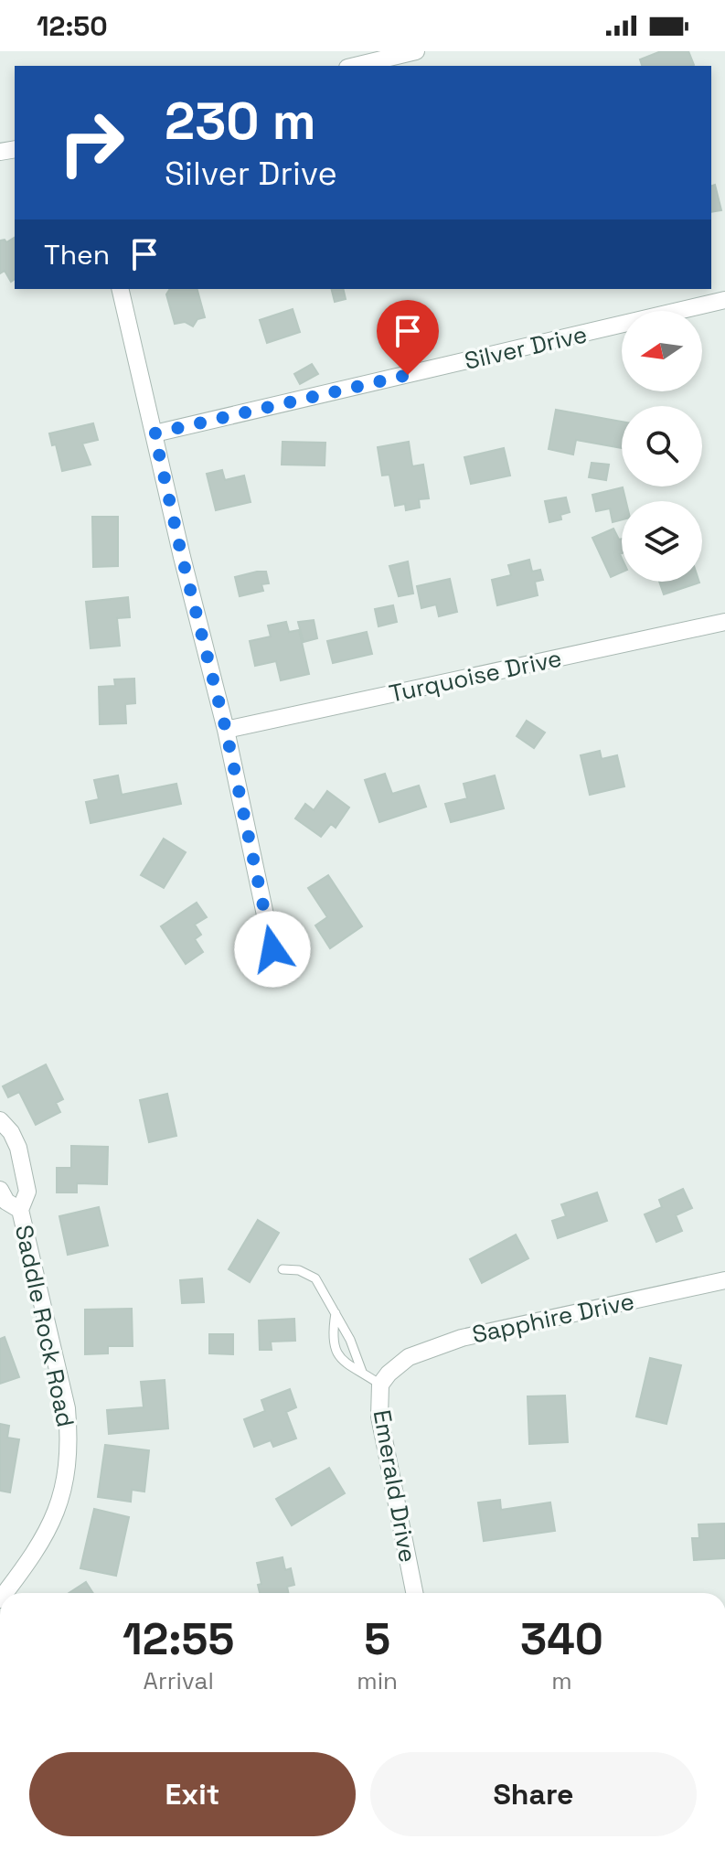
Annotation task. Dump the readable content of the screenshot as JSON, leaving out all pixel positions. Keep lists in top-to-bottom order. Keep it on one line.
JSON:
{"streets":{"street":["Silver Drive","Turquoise Drive","Sapphire Drive","Saddle Rock Road","Emerald Drive"]},"crossings":[["Sapphire Drive","Emerald Drive"]],"north":"left","page":{"status":"12:50","turn":["230 m","Silver Drive"],"then":"Then","eta":["12:55","Arrival","5","min","340","m"],"buttons":["Exit","Share"]}}
